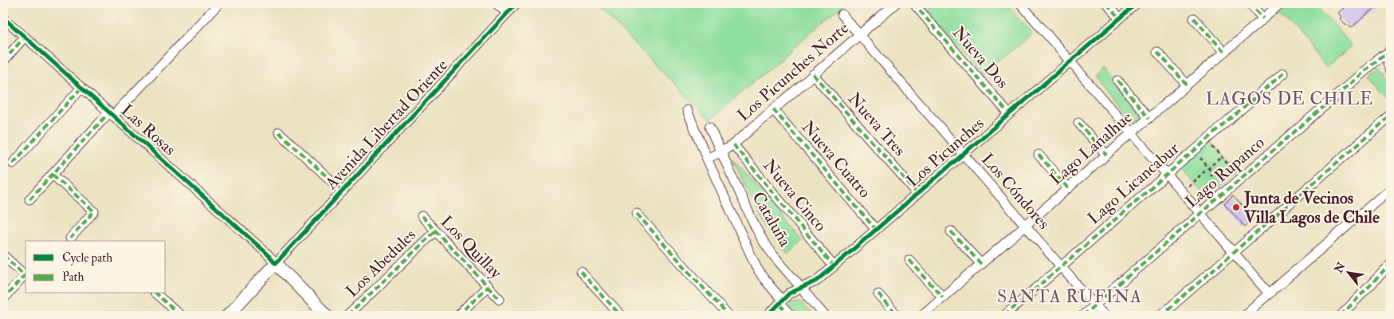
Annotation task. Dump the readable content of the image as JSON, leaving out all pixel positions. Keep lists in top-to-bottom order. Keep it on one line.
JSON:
{"streets":{"main road":["Avenida Libertad Oriente","Las Rosas"],"street":["Nueva Dos","Los Picunches Norte","Nueva Tres","Lago Lanalhue","Los Picunches","Nueva Cuatro","Lago Rupanco","Lago Licancabur","Los Cóndores","Nueva Cinco","Cataluña","Los Quillay","Los Abedules"]},"crossings":[["Nueva Dos","Los Picunches"],["Los Picunches Norte","Nueva Tres"],["Los Picunches Norte","Nueva Cuatro"],["Los Picunches Norte","Los Cóndores"],["Los Picunches Norte","Nueva Cinco"],["Los Picunches Norte","Cataluña"],["Avenida Libertad Oriente","Las Rosas"],["Nueva Tres","Los Picunches"],["Lago Lanalhue","Los Cóndores"],["Los Picunches","Nueva Cuatro"],["Los Picunches","Los Cóndores"],["Los Picunches","Nueva Cinco"],["Los Picunches","Cataluña"],["Lago Rupanco","Los Cóndores"],["Lago Licancabur","Los Cóndores"],["Los Quillay","Los Abedules"]],"districts":["LAGOS DE CHILE","SANTA RUFINA"],"places":["Junta de Vecinos Villa Lagos de Chile"],"legend":["Cycle path","Path"],"north":"top left"}
